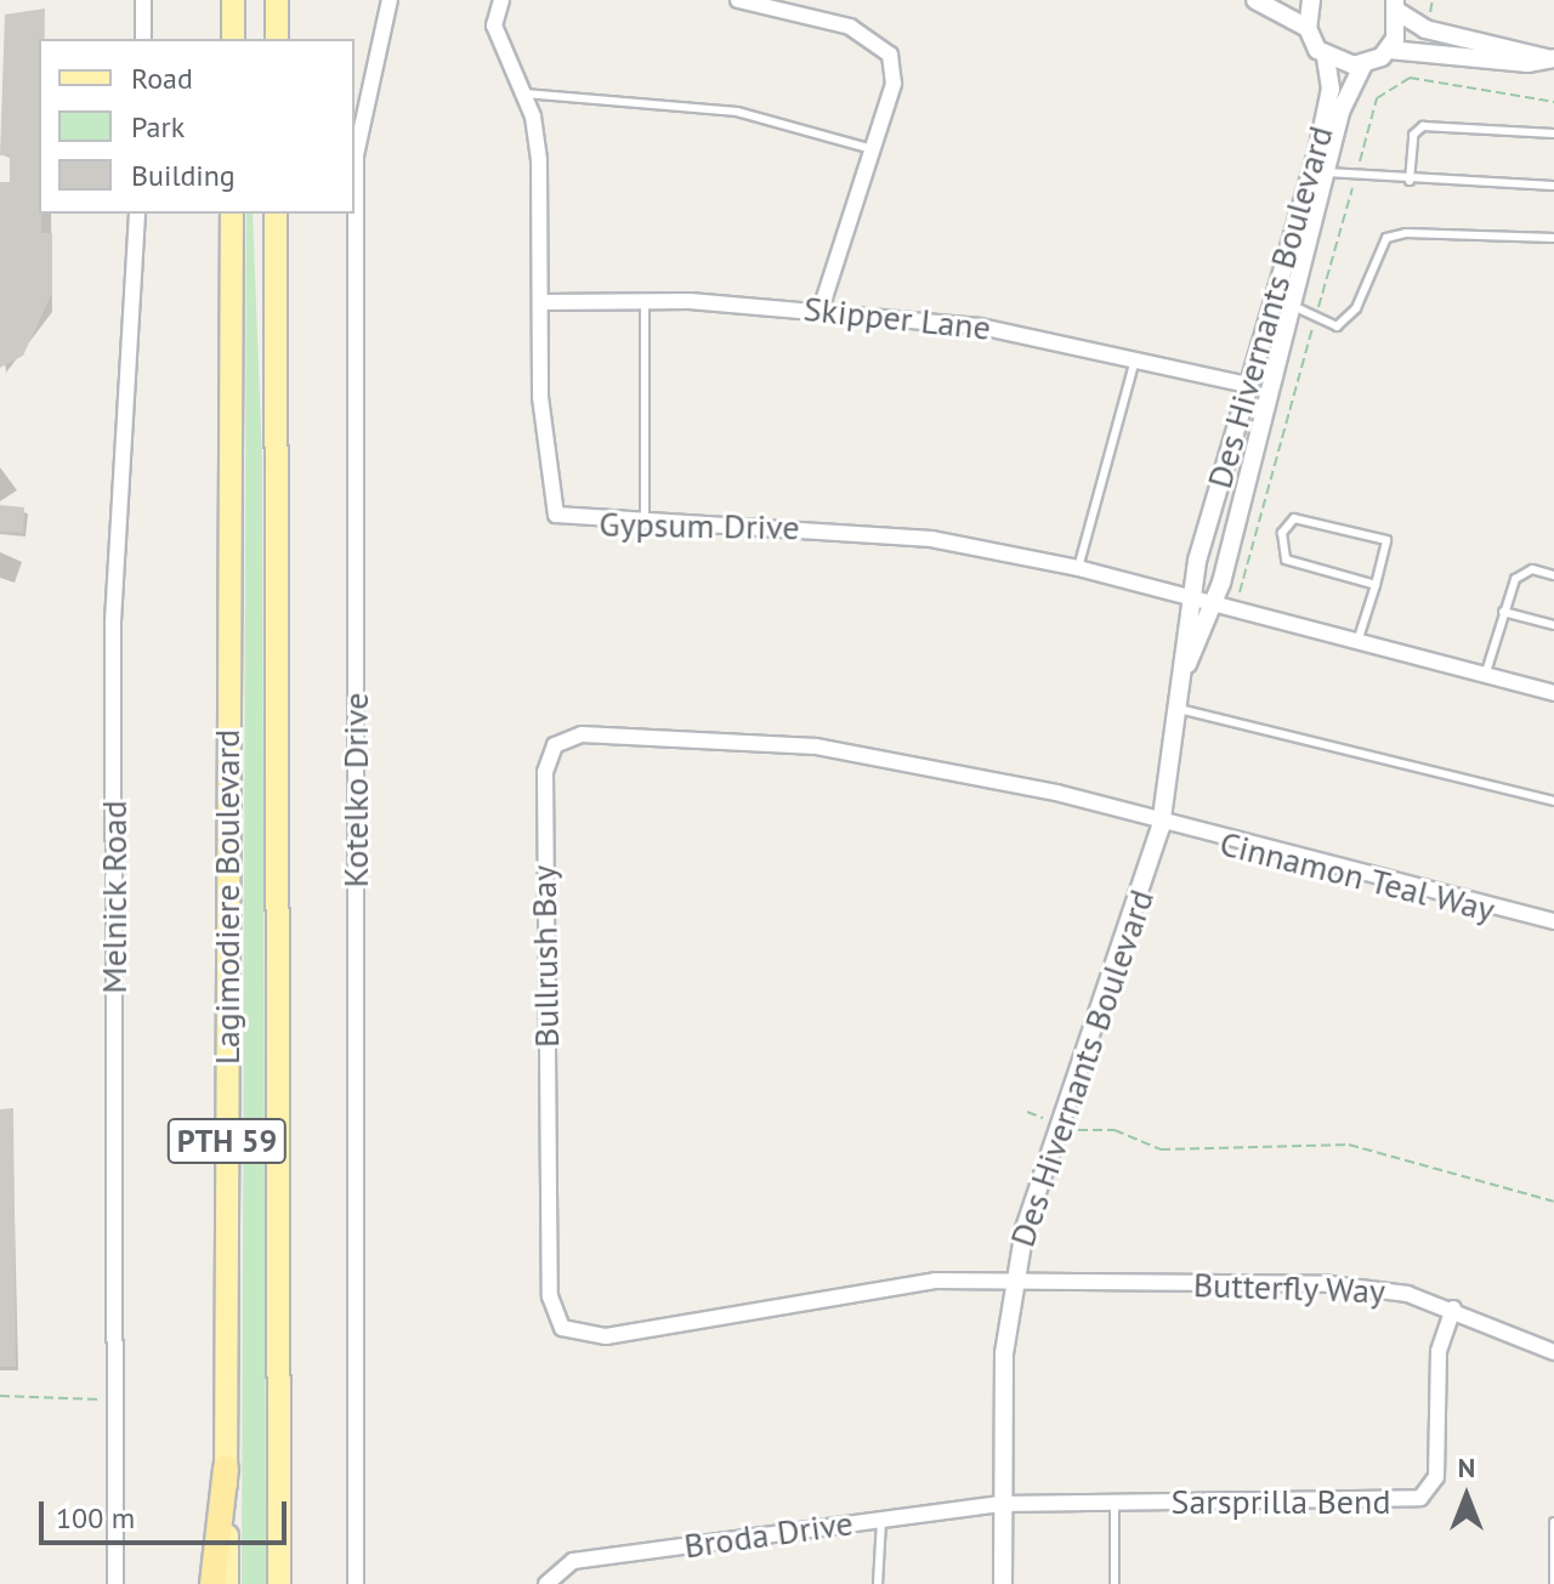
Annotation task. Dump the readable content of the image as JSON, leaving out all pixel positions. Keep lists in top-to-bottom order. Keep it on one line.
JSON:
{"streets":{"main road":["Lagimodiere Boulevard","PTH 59"],"street":["Des Hivernants Boulevard","Skipper Lane","Gypsum Drive","Kotelko Drive","Cinnamon Teal Way","Melnick Road","Bullrush Bay","Butterfly Way","Sarsprilla Bend","Broda Drive"]},"crossings":[["Des Hivernants Boulevard","Skipper Lane"],["Des Hivernants Boulevard","Gypsum Drive"],["Des Hivernants Boulevard","Cinnamon Teal Way"],["Des Hivernants Boulevard","Bullrush Bay"],["Des Hivernants Boulevard","Butterfly Way"],["Des Hivernants Boulevard","Sarsprilla Bend"],["Des Hivernants Boulevard","Broda Drive"],["Skipper Lane","Gypsum Drive"],["Cinnamon Teal Way","Bullrush Bay"],["Bullrush Bay","Butterfly Way"],["Butterfly Way","Sarsprilla Bend"],["Sarsprilla Bend","Broda Drive"]],"legend":["Road","Park","Building"],"scale_bar":"100 m","north":"top"}
